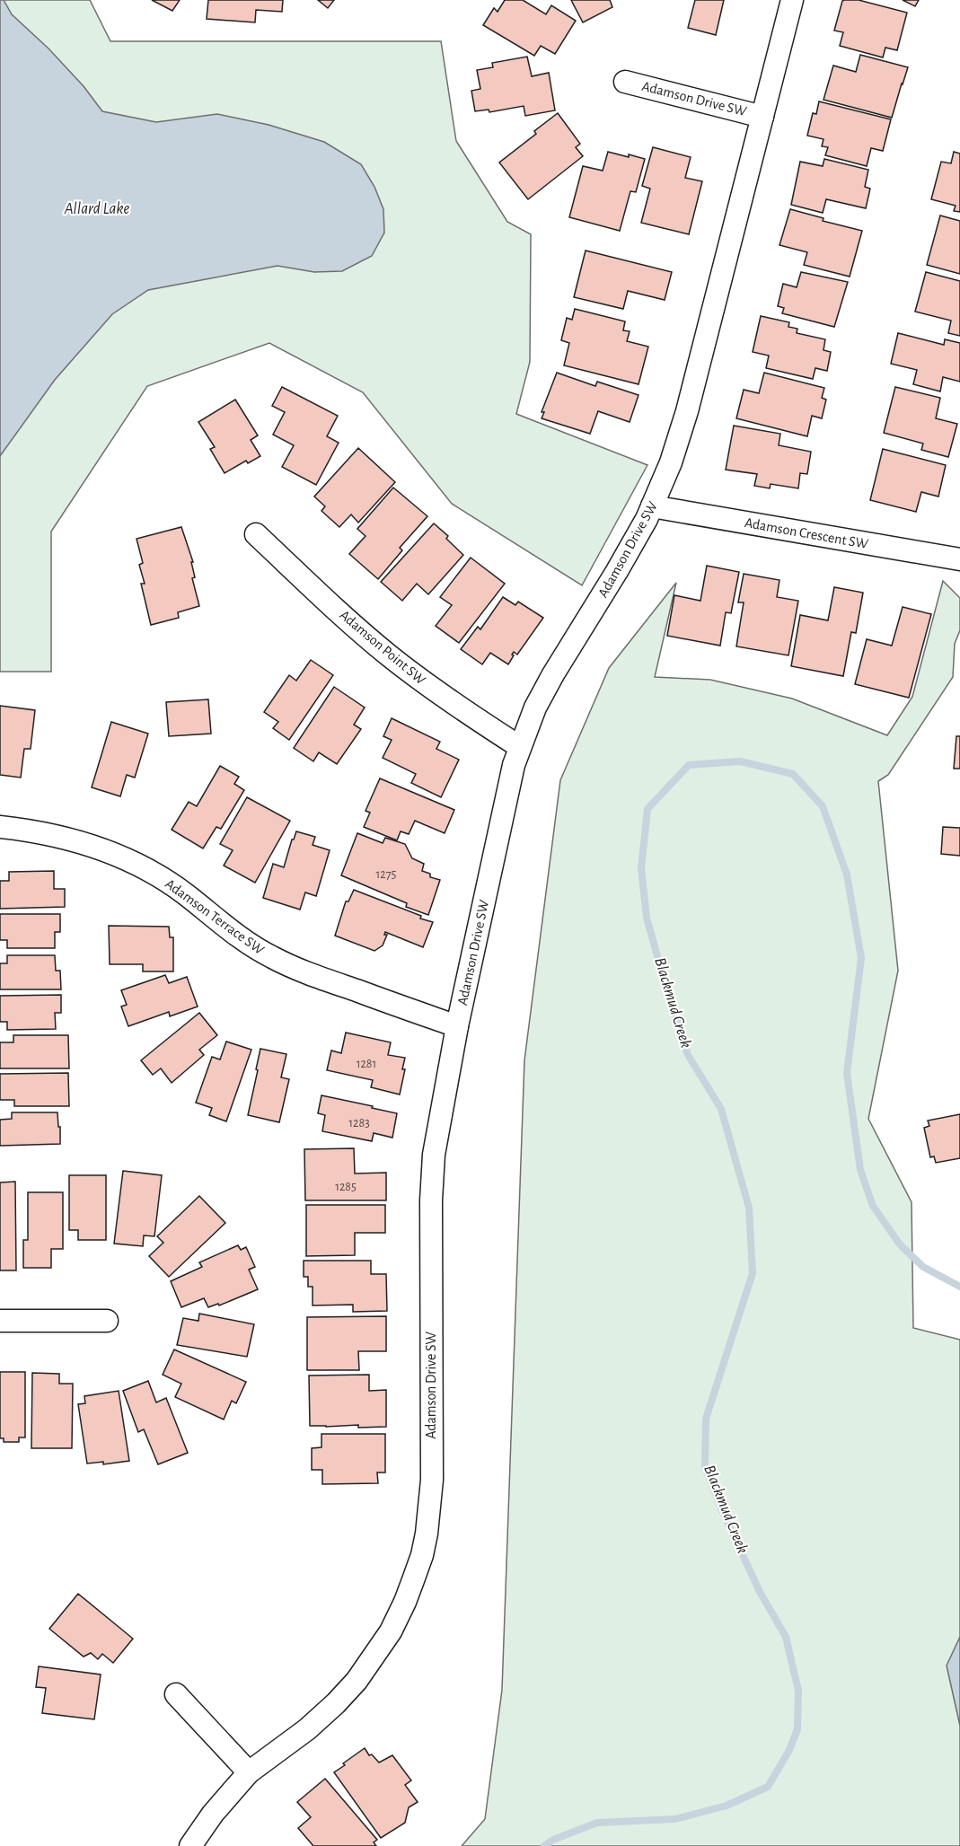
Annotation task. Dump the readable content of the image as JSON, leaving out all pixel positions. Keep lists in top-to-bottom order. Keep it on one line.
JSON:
{"streets":{"street":["Adamson Drive SW","Adamson Crescent SW","Adamson Point SW","Adamson Terrace SW"]},"crossings":[["Adamson Drive SW","Adamson Crescent SW"],["Adamson Drive SW","Adamson Point SW"],["Adamson Drive SW","Adamson Terrace SW"]],"water":["Allard Lake","Blackmud Creek"],"house_numbers":["1275","1281","1283","1285"]}
